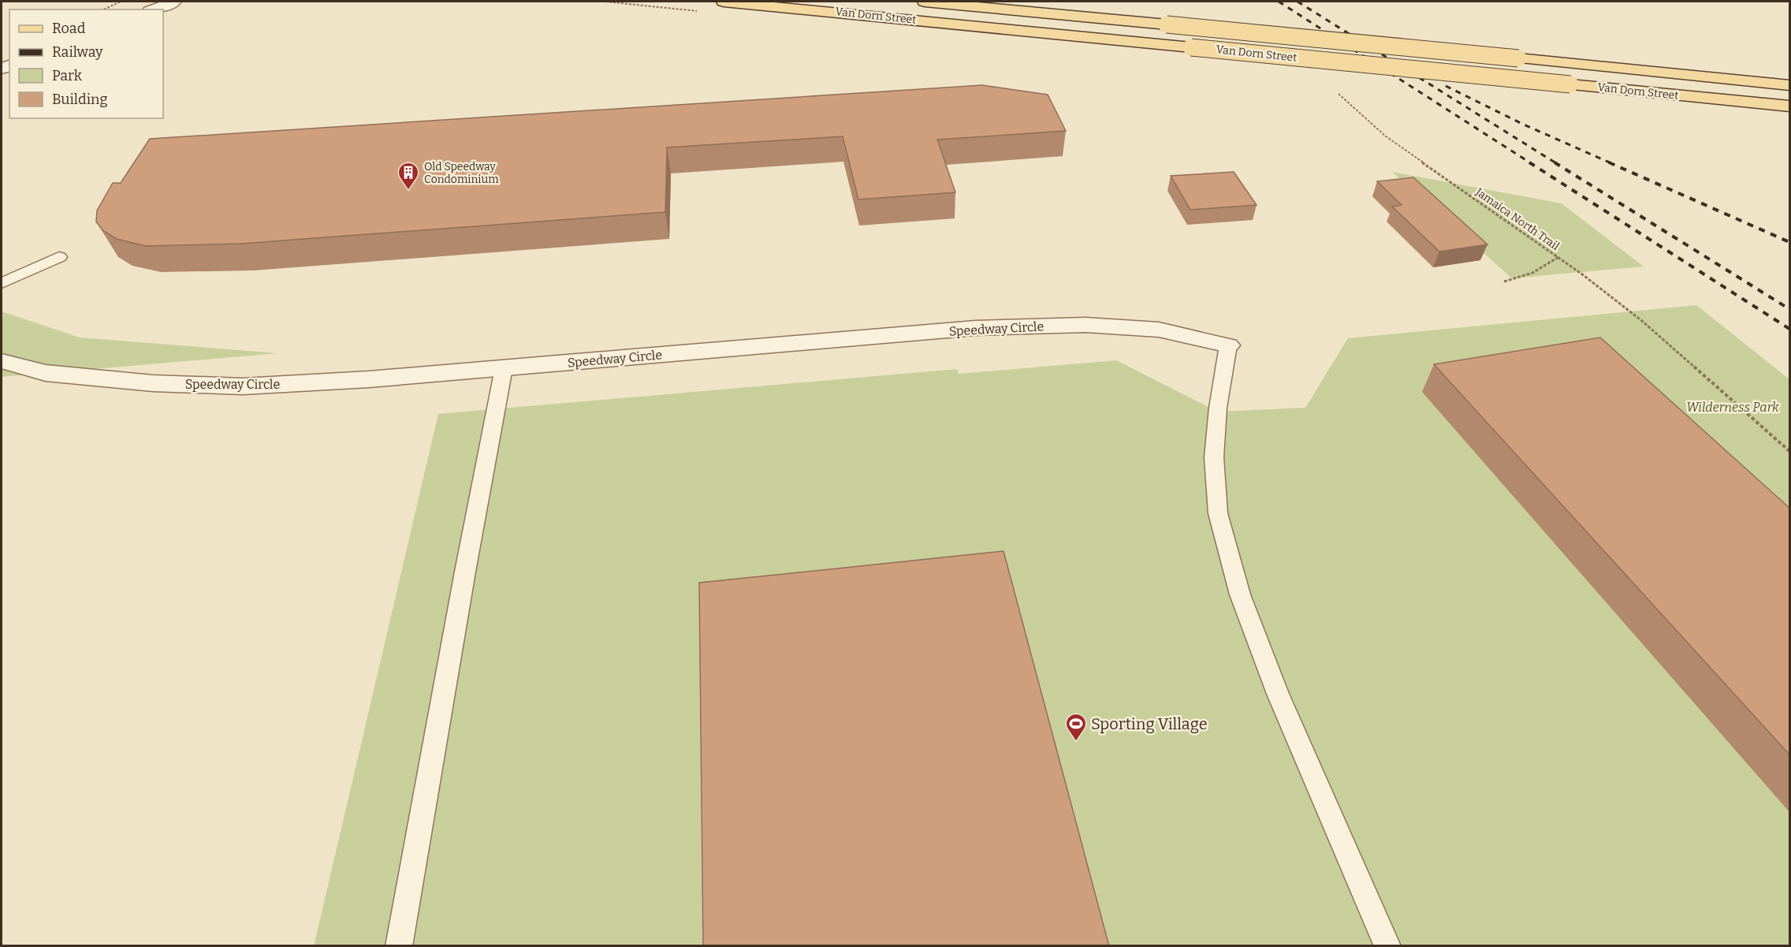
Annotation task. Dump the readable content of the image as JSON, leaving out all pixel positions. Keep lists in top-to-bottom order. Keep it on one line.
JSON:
{"streets":{"main road":["Van Dorn Street"],"street":["Speedway Circle"],"path":["Jamaica North Trail"]},"parks":["Wilderness Park"],"places":{"building":["Old Speedway Condominium"],"sports":["Sporting Village"]},"legend":["Road","Railway","Park","Building"]}
